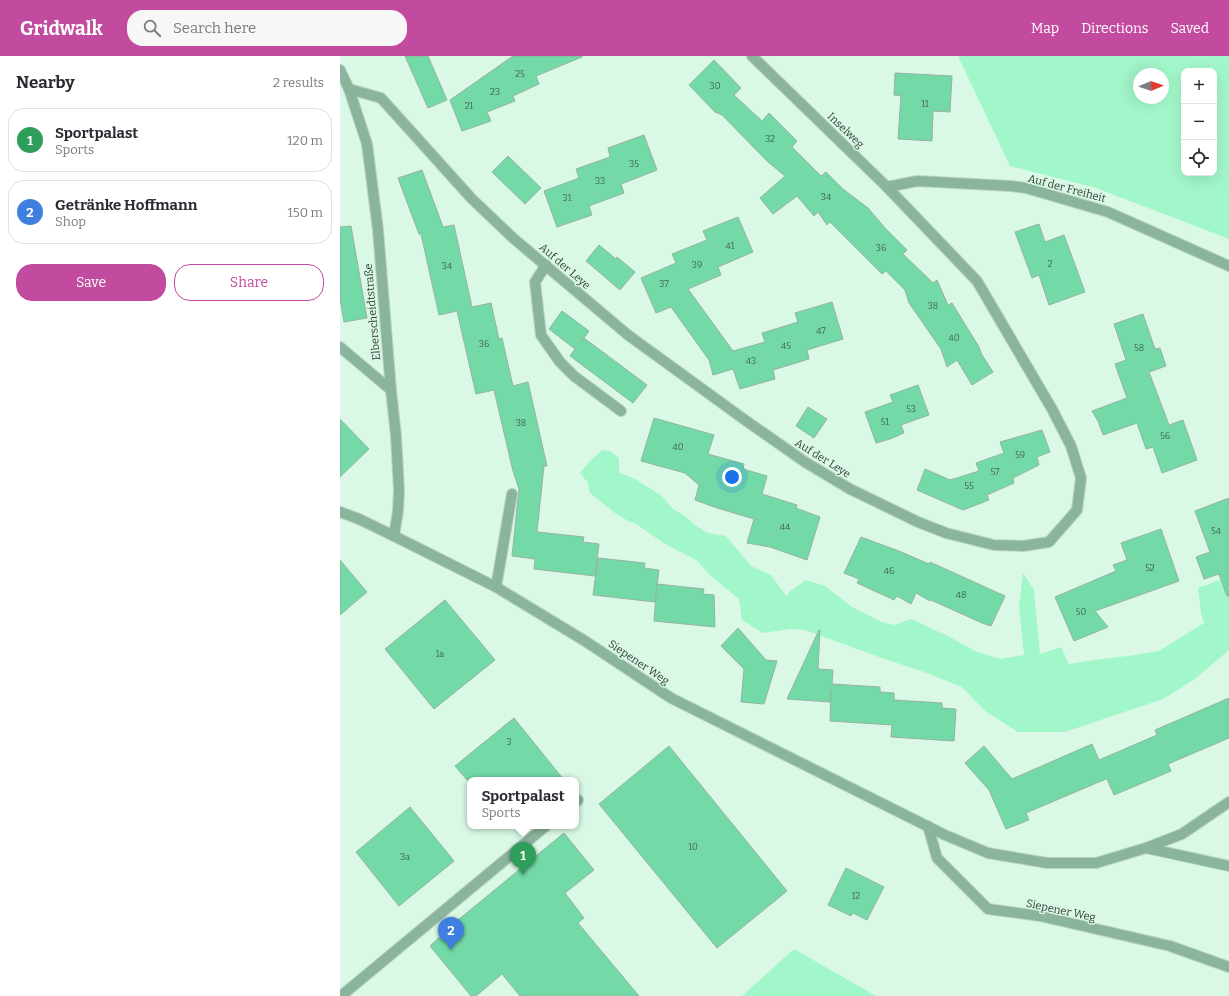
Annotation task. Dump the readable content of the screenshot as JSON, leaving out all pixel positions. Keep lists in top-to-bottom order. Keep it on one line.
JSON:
{"streets":{"street":["Inselweg","Auf der Freiheit","Auf der Leye","Elberscheidtstraße","Siepener Weg"]},"crossings":[["Inselweg","Auf der Freiheit"],["Inselweg","Auf der Leye"],["Auf der Leye","Elberscheidtstraße"],["Elberscheidtstraße","Siepener Weg"]],"house_numbers":["25","30","23","11","21","32","35","33","34","31","41","36","2","39","34","37","38","47","40","36","45","58","43","53","51","38","56","40","59","57","55","44","54","52","46","48","50","1a","3","10","3a","12"],"north":"right","page":{"header":"Gridwalk","search":"Search here","nav":["Map","Directions","Saved"],"heading":["Nearby","2 results"],"map_buttons":["+","−"],"list":[{"mark":"1","name":"Sportpalast","note":"Sports","value":"120 m"},{"mark":"2","name":"Getränke Hoffmann","note":"Shop","value":"150 m"}],"buttons":["Save","Share"],"popup":["Sportpalast","Sports"],"pins":["1","2"]}}
